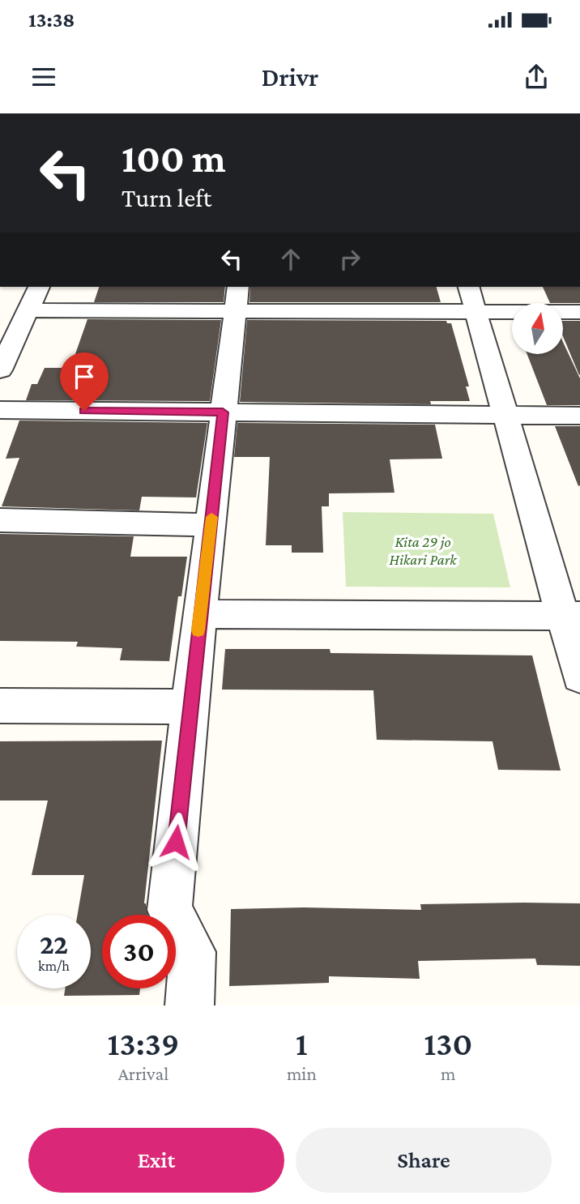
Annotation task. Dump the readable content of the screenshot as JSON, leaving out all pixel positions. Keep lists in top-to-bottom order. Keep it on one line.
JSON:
{"parks":["Kita 29 jo Hikari Park"],"north":"top","page":{"status":"13:38","header":"Drivr","turn":["100 m","Turn left"],"speed":"22 km/h","limit":"30","eta":["13:39","Arrival","1","min","130","m"],"buttons":["Exit","Share"]}}
